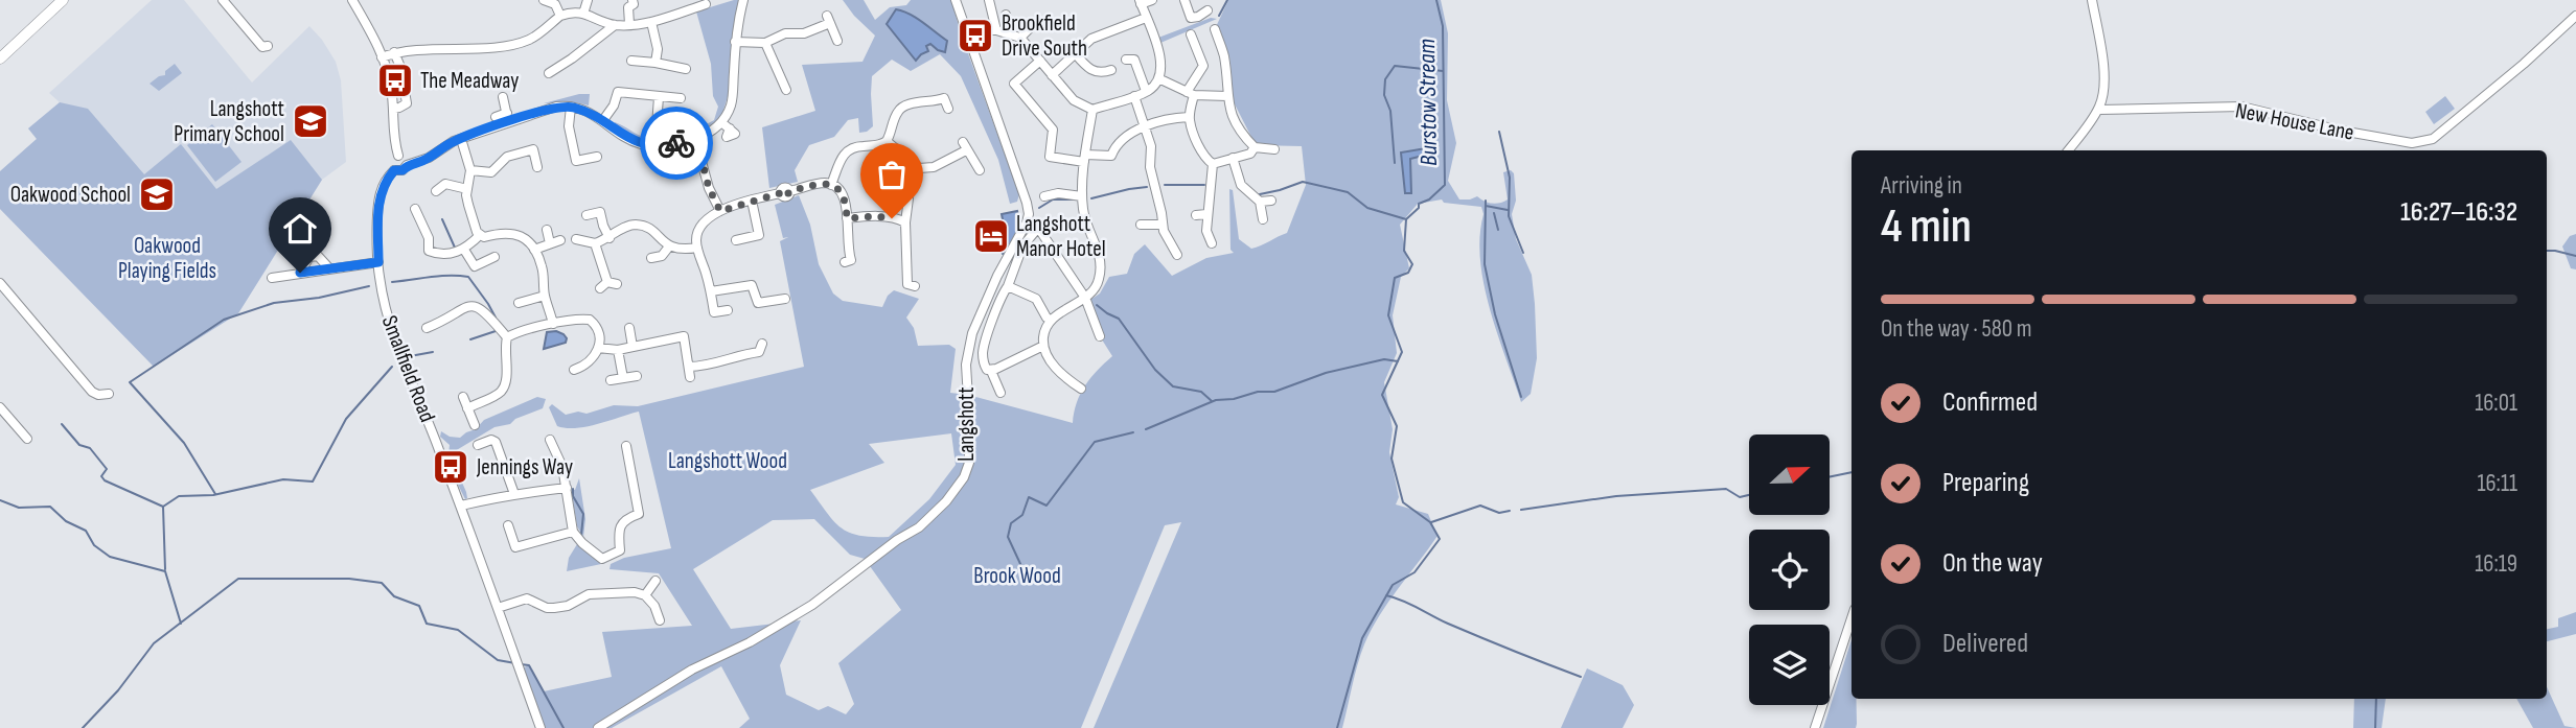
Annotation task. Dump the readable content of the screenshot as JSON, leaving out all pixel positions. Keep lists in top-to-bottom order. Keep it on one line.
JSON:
{"streets":{"street":["New House Lane","Smallfield Road","Langshott"]},"water":["Burstow Stream"],"parks":["Oakwood Playing Fields","Langshott Wood","Brook Wood"],"places":{"bus stop":["Brookfield Drive South","The Meadway","Jennings Way"],"school or university":["Langshott Primary School","Oakwood School"],"hotel":["Langshott Manor Hotel"]},"north":"right","page":{"heading":["4 min","Arriving in","16:27–16:32"],"bar":"On the way · 580 m","list":[["Confirmed","16:01"],["Preparing","16:11"],["On the way","16:19"],"Delivered"]}}
